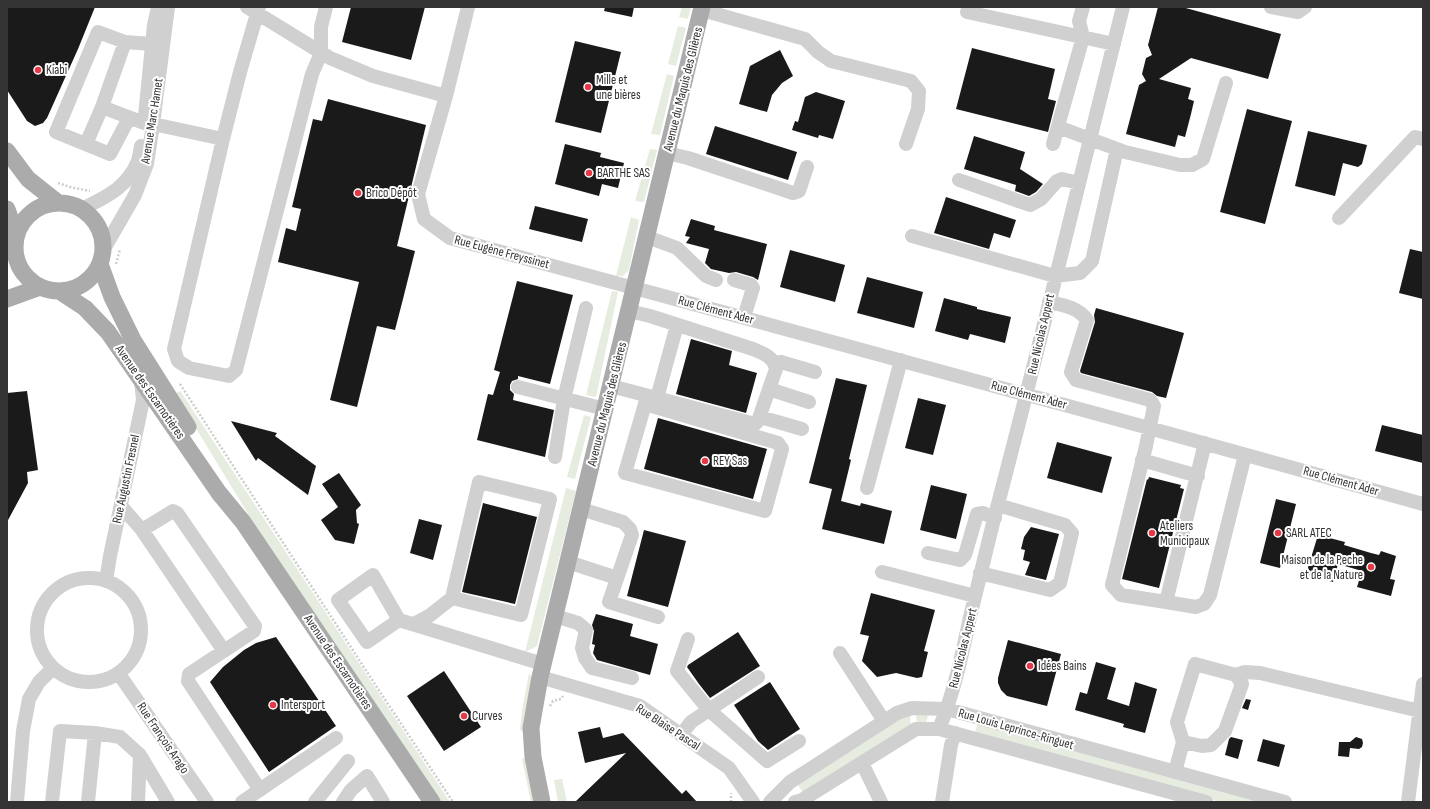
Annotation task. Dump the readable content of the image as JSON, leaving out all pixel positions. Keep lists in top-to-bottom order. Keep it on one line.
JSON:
{"streets":{"main road":["Avenue du Maquis des Glières","Avenue des Escarnotières"],"street":["Avenue Marc Hamet","Rue Eugène Freyssinet","Rue Clément Ader","Rue Nicolas Appert","Rue Augustin Fresnel","Rue Blaise Pascal","Rue Louis Leprince-Ringuet","Rue François Arago"]},"crossings":[["Avenue du Maquis des Glières","Rue Eugène Freyssinet"],["Avenue du Maquis des Glières","Rue Clément Ader"],["Avenue du Maquis des Glières","Rue Blaise Pascal"],["Avenue Marc Hamet","Avenue des Escarnotières"],["Rue Eugène Freyssinet","Rue Clément Ader"],["Rue Clément Ader","Rue Nicolas Appert"],["Rue Nicolas Appert","Rue Louis Leprince-Ringuet"],["Avenue des Escarnotières","Rue Augustin Fresnel"],["Rue Augustin Fresnel","Rue François Arago"]],"places":["Kiabi","Mille et une bières","BARTHE SAS","Brico Dépôt","REY Sas","Ateliers Municipaux","SARL ATEC","Maison de la Peche et de la Nature","Idées Bains","Intersport","Curves"]}
